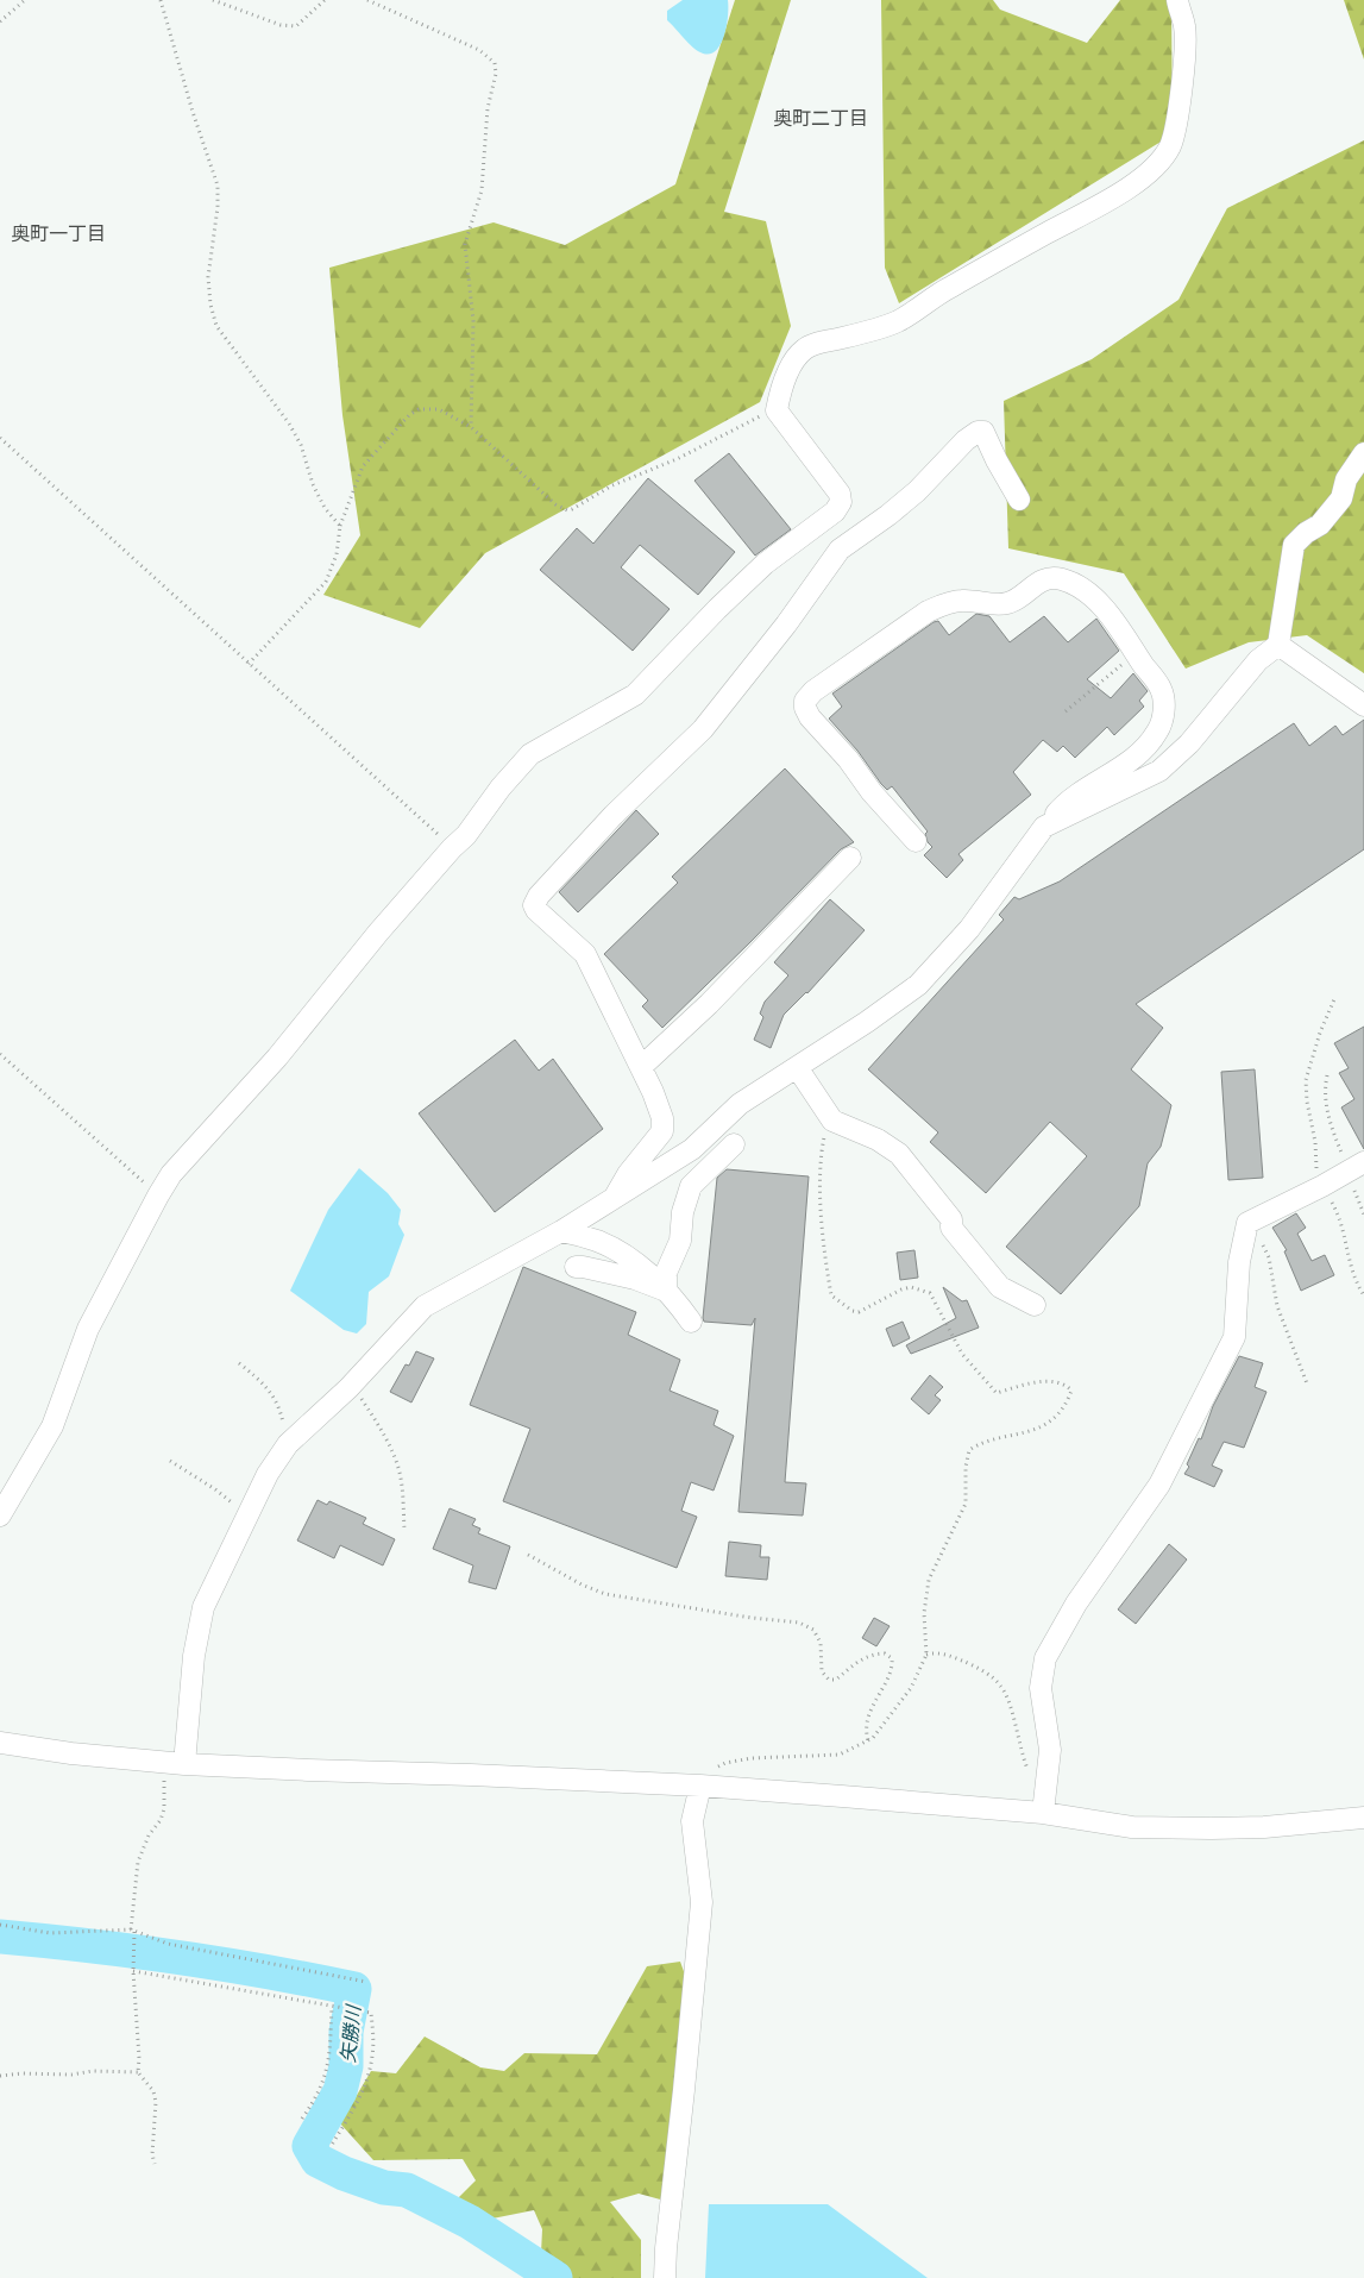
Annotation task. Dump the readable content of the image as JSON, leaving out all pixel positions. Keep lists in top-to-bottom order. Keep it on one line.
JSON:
{"districts":["奥町二丁目","奥町一丁目"],"water":["矢勝川"]}
